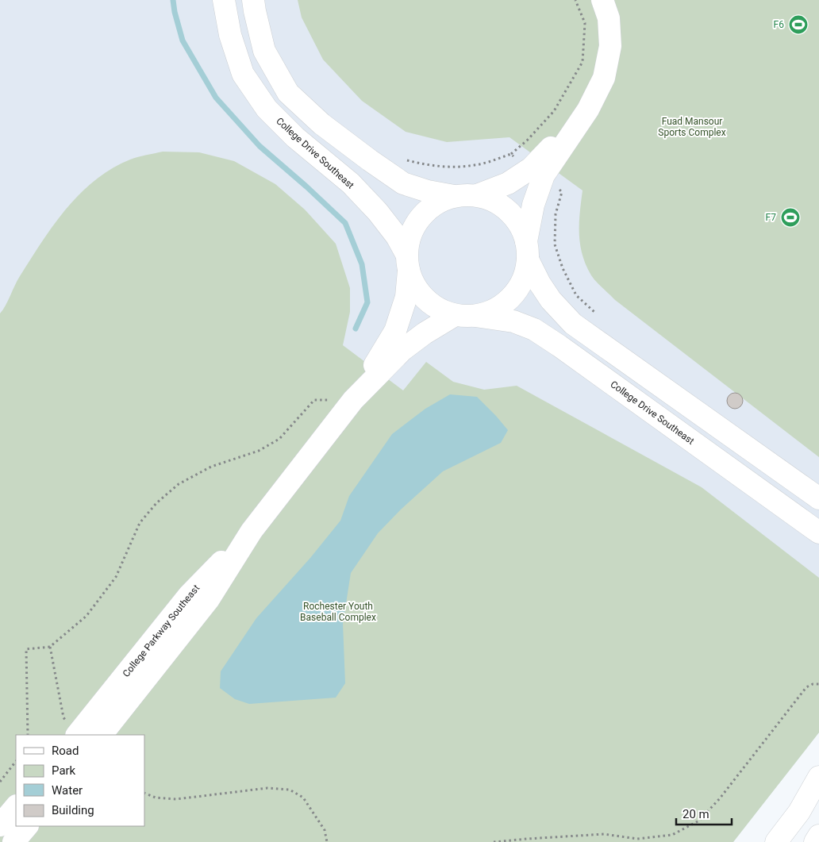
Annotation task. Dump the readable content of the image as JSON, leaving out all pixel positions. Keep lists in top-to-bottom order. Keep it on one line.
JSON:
{"streets":{"street":["College Drive Southeast","College Parkway Southeast"]},"crossings":[["College Drive Southeast","College Parkway Southeast"]],"parks":["Fuad Mansour Sports Complex","Rochester Youth Baseball Complex"],"places":{"sports":["F6","F7"]},"legend":["Road","Park","Water","Building"],"scale_bar":"20 m"}
